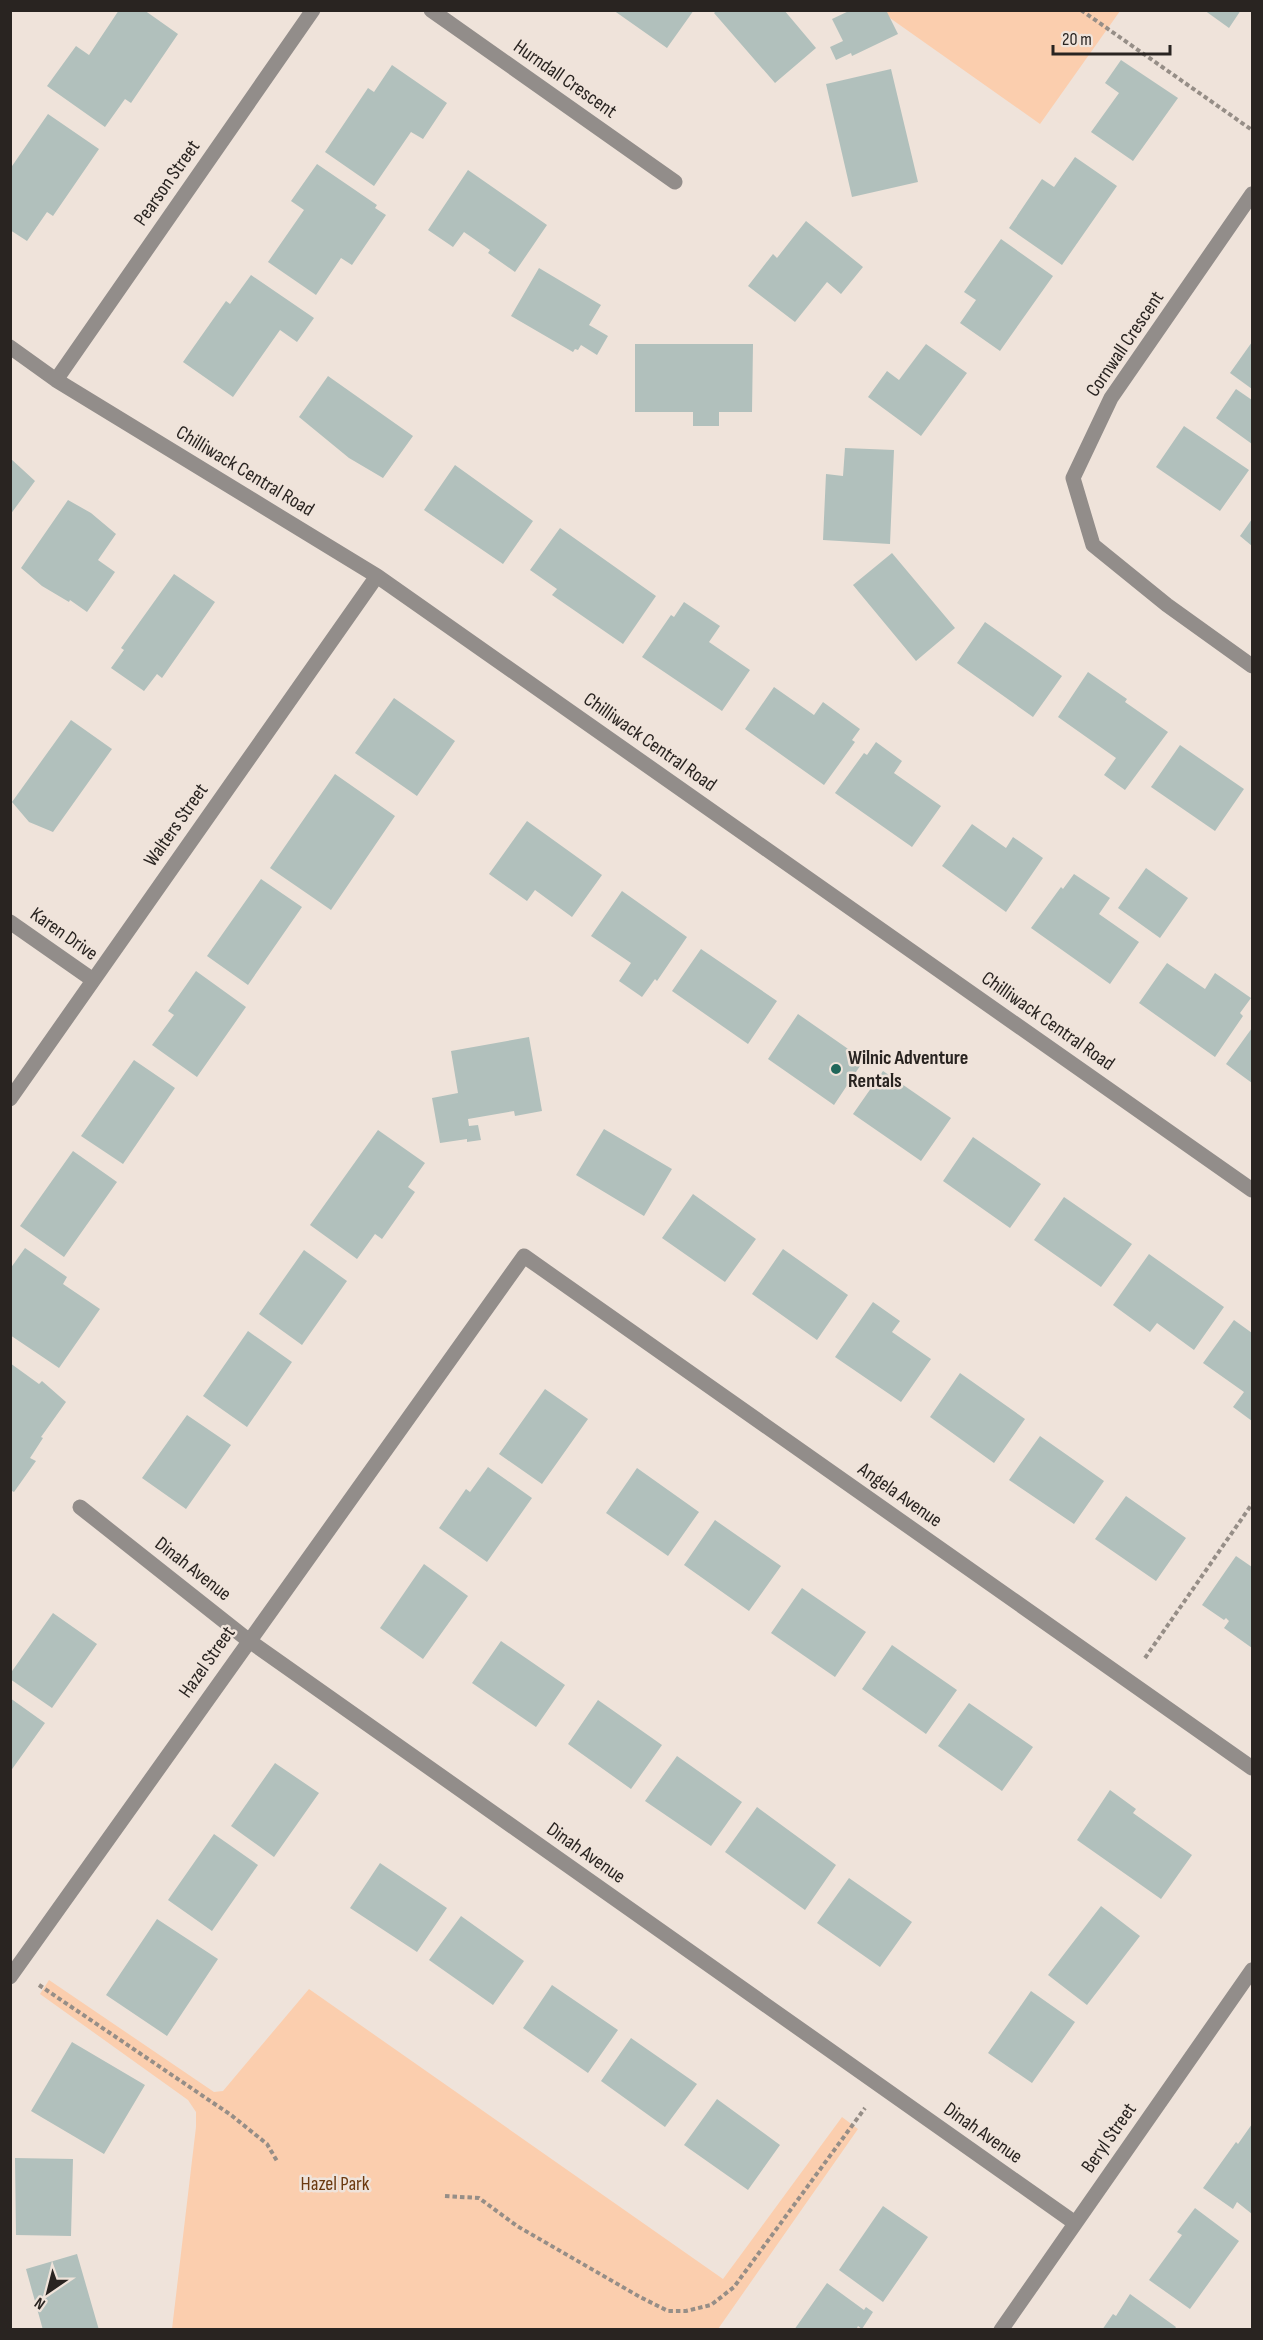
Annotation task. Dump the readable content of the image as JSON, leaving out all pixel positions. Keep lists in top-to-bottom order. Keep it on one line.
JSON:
{"streets":{"street":["Hurndall Crescent","Pearson Street","Cornwall Crescent","Chilliwack Central Road","Walters Street","Karen Drive","Angela Avenue","Dinah Avenue","Hazel Street","Beryl Street"]},"crossings":[["Pearson Street","Chilliwack Central Road"],["Chilliwack Central Road","Walters Street"],["Walters Street","Karen Drive"],["Angela Avenue","Hazel Street"],["Dinah Avenue","Hazel Street"],["Dinah Avenue","Beryl Street"]],"parks":["Hazel Park"],"places":["Wilnic Adventure Rentals"],"scale_bar":"20 m","north":"bottom left"}
